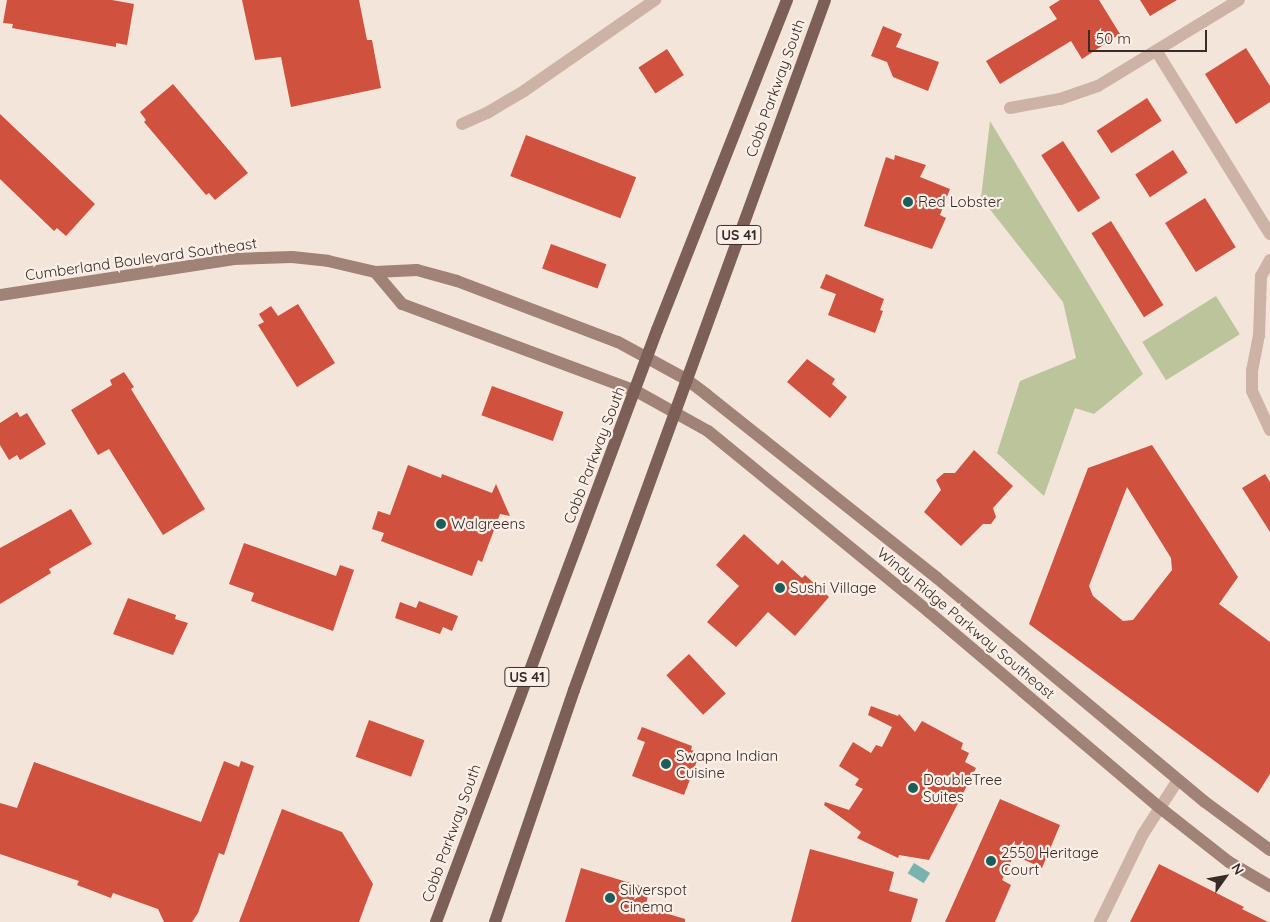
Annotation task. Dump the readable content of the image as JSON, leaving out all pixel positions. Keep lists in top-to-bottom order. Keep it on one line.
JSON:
{"streets":{"main road":["Cobb Parkway South","US 41","Cumberland Boulevard Southeast","Windy Ridge Parkway Southeast"]},"crossings":[["Cobb Parkway South","Cumberland Boulevard Southeast"],["Cobb Parkway South","Windy Ridge Parkway Southeast"],["Cumberland Boulevard Southeast","Windy Ridge Parkway Southeast"]],"places":["Red Lobster","Walgreens","Sushi Village","Swapna Indian Cuisine","DoubleTree Suites","2550 Heritage Court","Silverspot Cinema"],"scale_bar":"50 m","north":"top right"}
